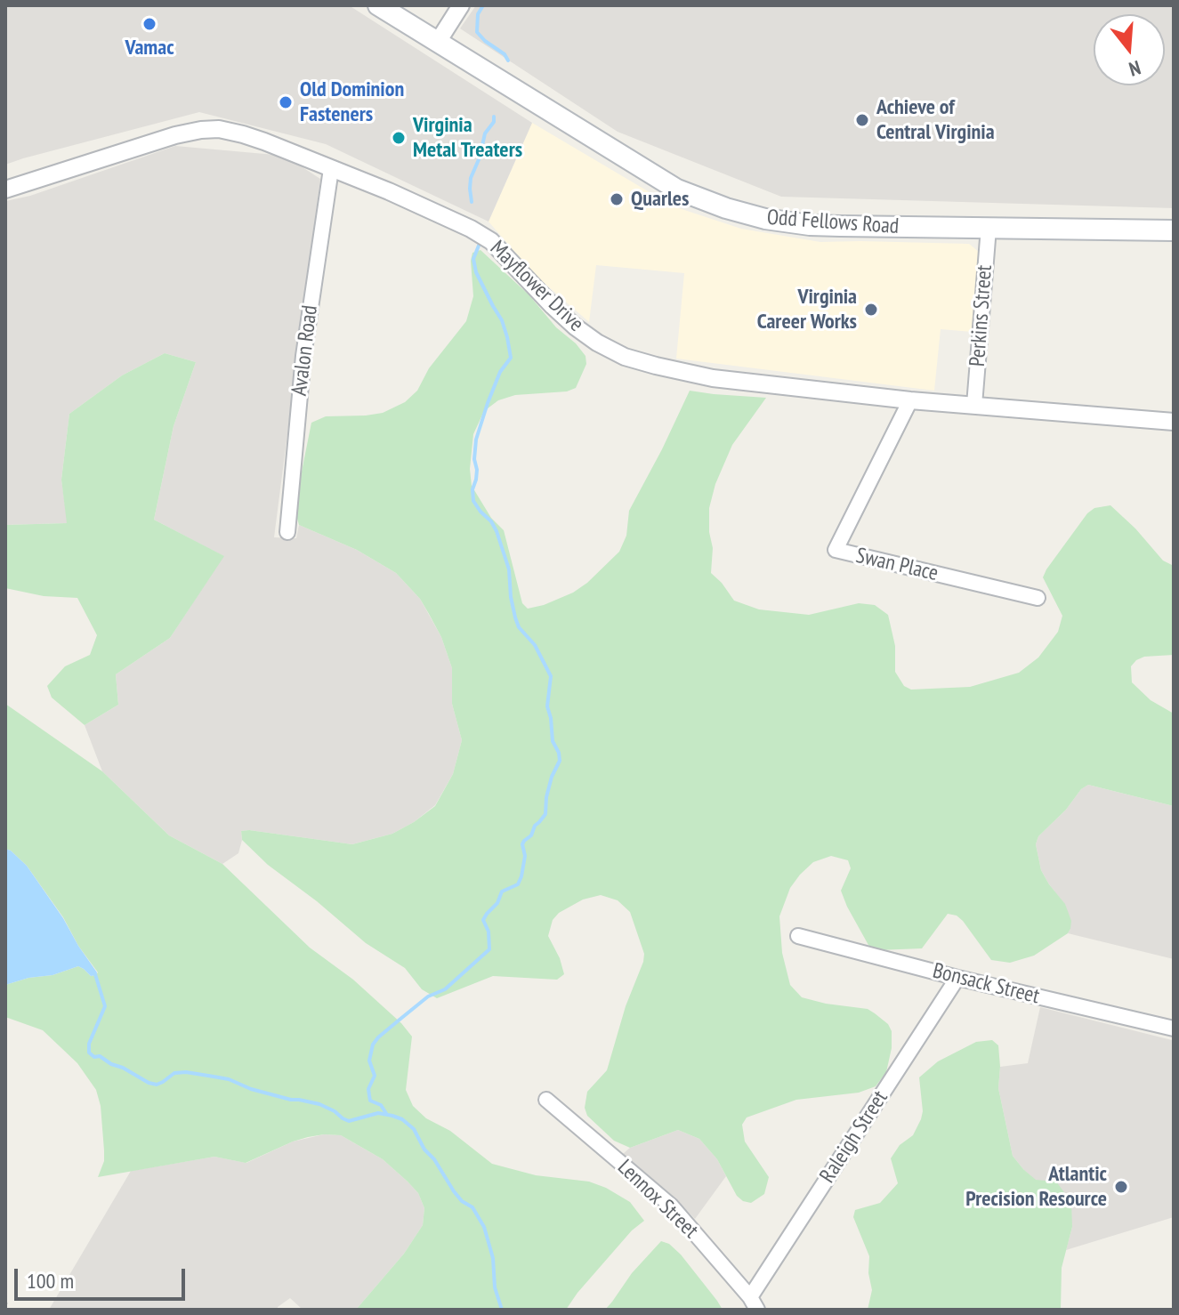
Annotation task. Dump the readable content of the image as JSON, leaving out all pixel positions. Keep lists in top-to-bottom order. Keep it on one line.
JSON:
{"streets":{"main road":["Odd Fellows Road"],"street":["Mayflower Drive","Perkins Street","Avalon Road","Swan Place","Bonsack Street","Raleigh Street","Lennox Street"]},"crossings":[["Odd Fellows Road","Perkins Street"],["Mayflower Drive","Perkins Street"],["Mayflower Drive","Avalon Road"],["Mayflower Drive","Swan Place"],["Bonsack Street","Raleigh Street"],["Raleigh Street","Lennox Street"]],"places":["Vamac","Old Dominion Fasteners","Achieve of Central Virginia","Virginia Metal Treaters","Quarles","Virginia Career Works","Atlantic Precision Resource"],"scale_bar":"100 m","north":"bottom"}
